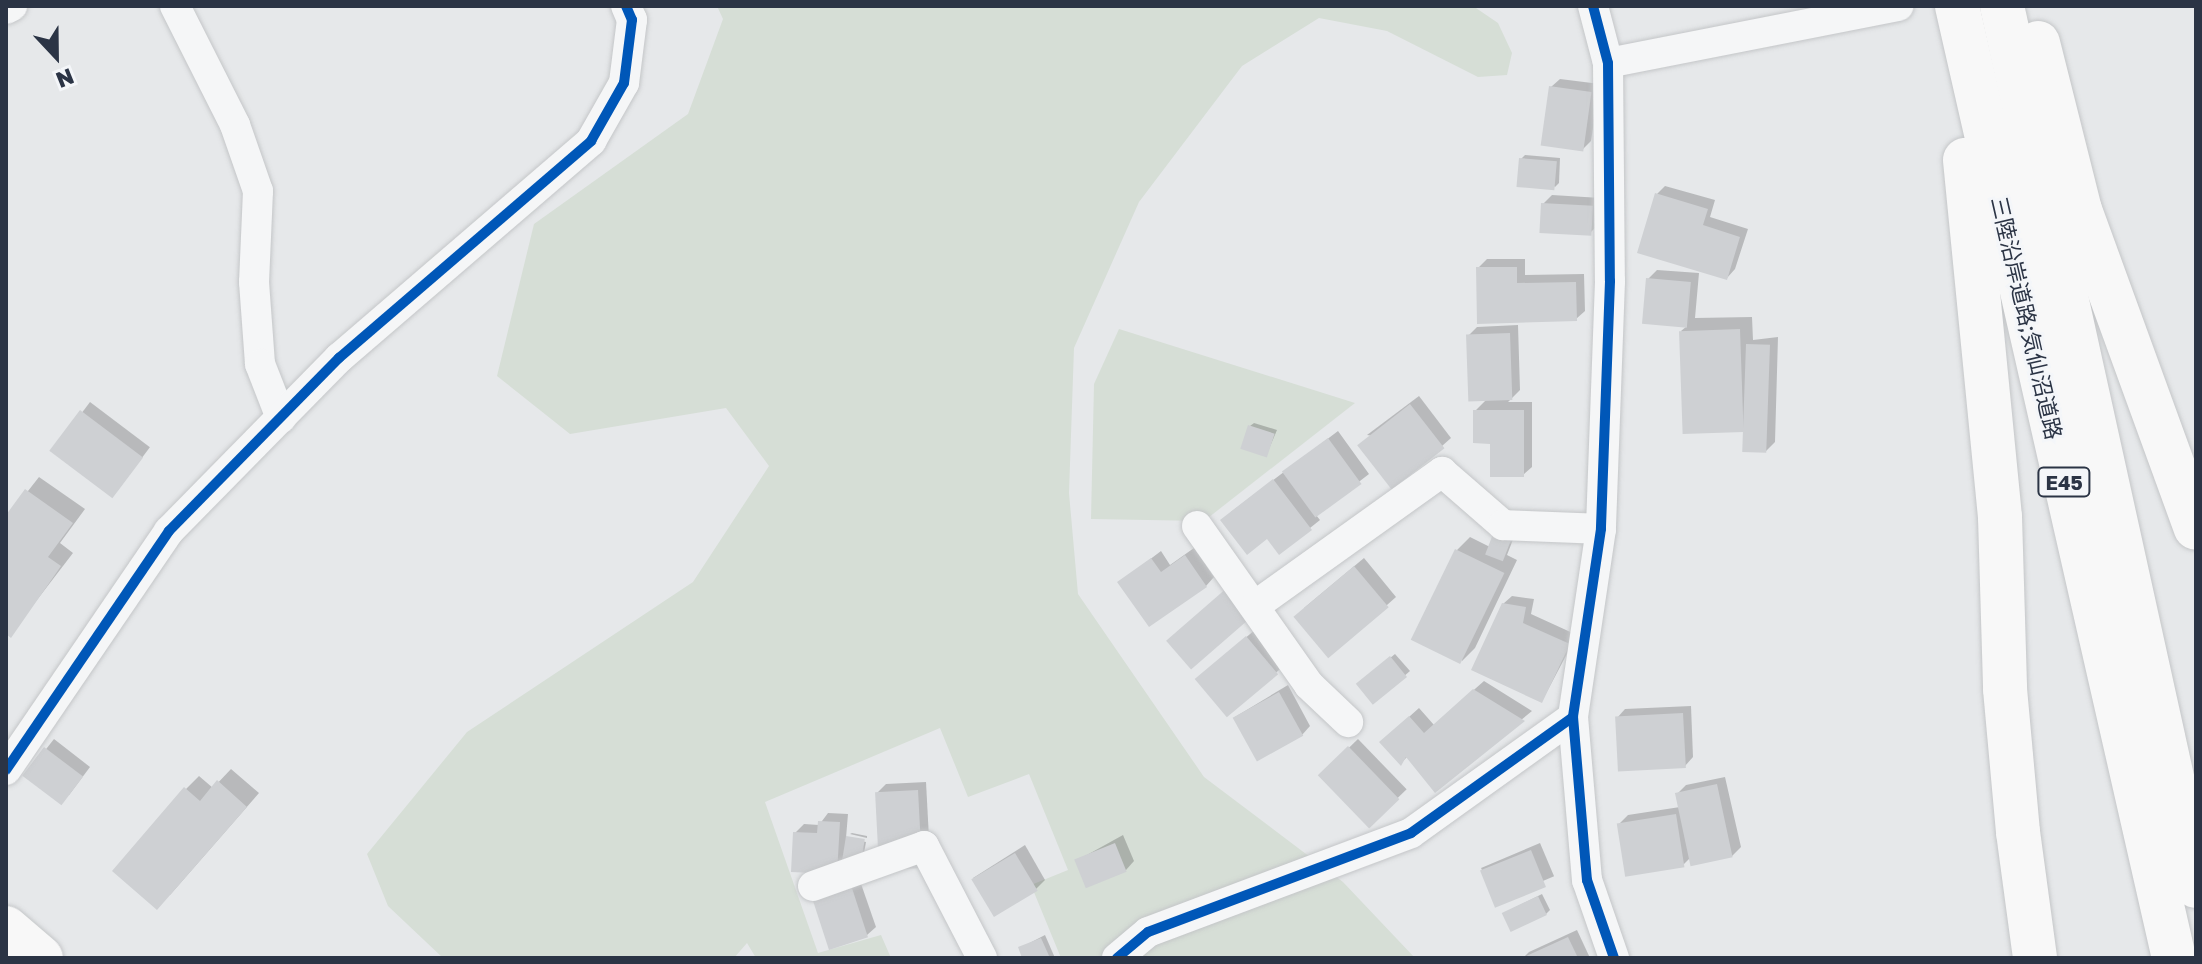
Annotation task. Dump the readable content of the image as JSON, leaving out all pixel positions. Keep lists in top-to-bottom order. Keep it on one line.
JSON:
{"streets":{"main road":["三陸沿岸道路;気仙沼道路","E45"]},"north":"bottom"}
